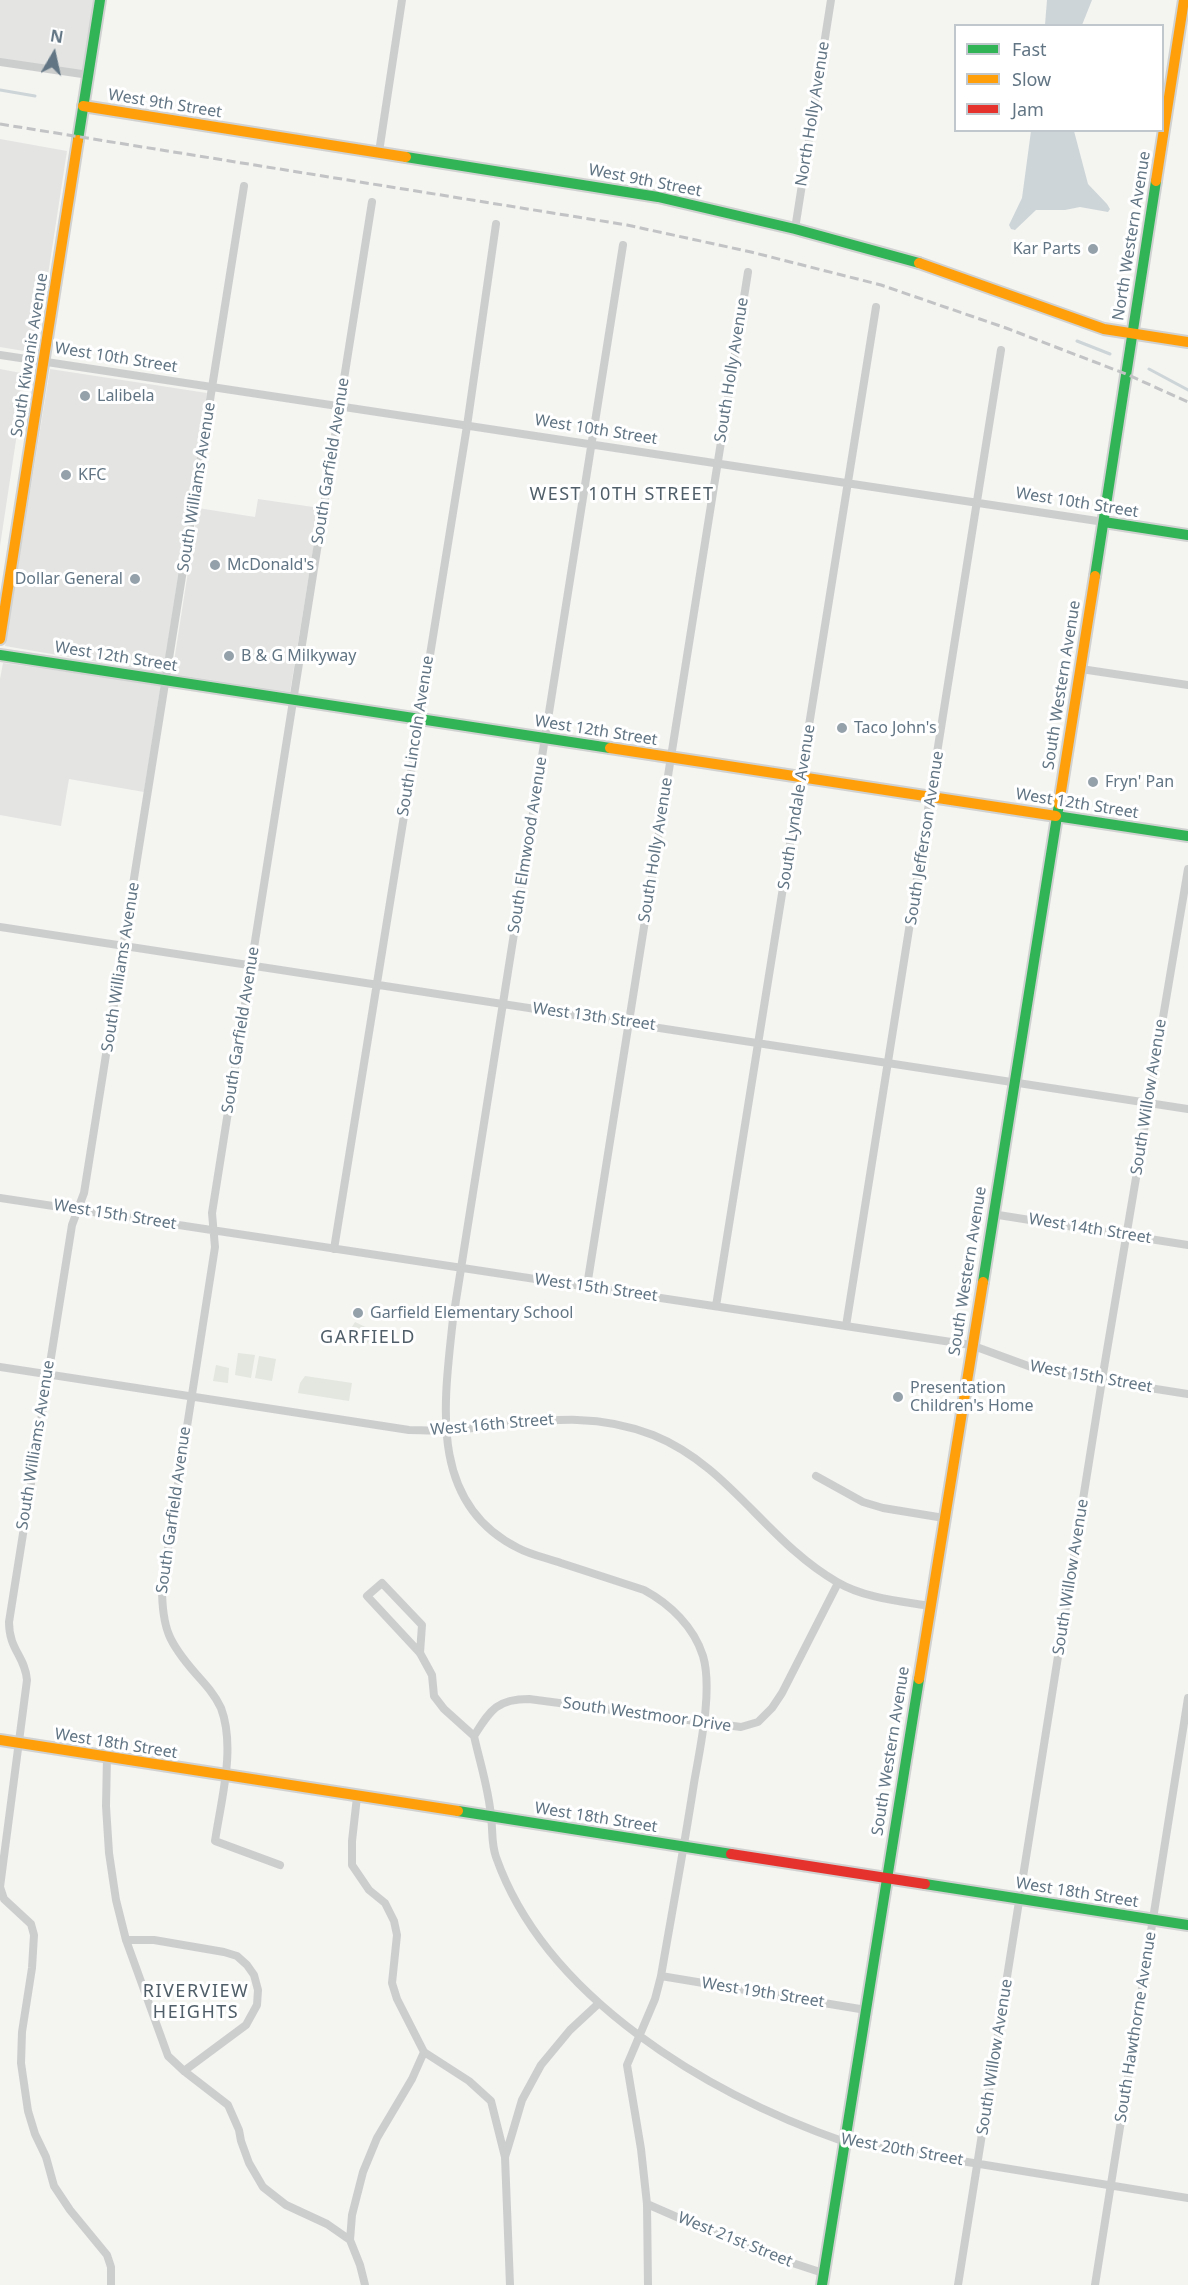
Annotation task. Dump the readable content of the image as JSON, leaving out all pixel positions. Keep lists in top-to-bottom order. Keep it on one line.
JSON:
{"streets":{"street":["West 9th Street","North Holly Avenue","North Western Avenue","South Kiwanis Avenue","West 10th Street","South Holly Avenue","South Garfield Avenue","South Williams Avenue","West 12th Street","South Western Avenue","South Lincoln Avenue","South Lyndale Avenue","South Jefferson Avenue","South Elmwood Avenue","West 13th Street","South Willow Avenue","West 15th Street","West 14th Street","West 16th Street","South Westmoor Drive","West 18th Street","West 19th Street","South Hawthorne Avenue","West 20th Street","West 21st Street"]},"crossings":[["West 9th Street","North Holly Avenue"],["West 9th Street","North Western Avenue"],["West 9th Street","South Kiwanis Avenue"],["West 9th Street","South Western Avenue"],["North Western Avenue","South Western Avenue"],["South Kiwanis Avenue","West 10th Street"],["West 10th Street","South Holly Avenue"],["West 10th Street","South Garfield Avenue"],["West 10th Street","South Williams Avenue"],["West 10th Street","South Western Avenue"],["West 10th Street","South Lincoln Avenue"],["West 10th Street","South Lyndale Avenue"],["West 10th Street","South Jefferson Avenue"],["West 10th Street","South Elmwood Avenue"],["South Holly Avenue","West 12th Street"],["South Holly Avenue","West 13th Street"],["South Holly Avenue","West 15th Street"],["South Garfield Avenue","West 12th Street"],["South Garfield Avenue","West 13th Street"],["South Garfield Avenue","West 15th Street"],["South Garfield Avenue","West 16th Street"],["South Garfield Avenue","West 18th Street"],["South Williams Avenue","West 12th Street"],["South Williams Avenue","West 13th Street"],["South Williams Avenue","West 15th Street"],["South Williams Avenue","West 16th Street"],["South Williams Avenue","West 18th Street"],["West 12th Street","South Western Avenue"],["West 12th Street","South Lincoln Avenue"],["West 12th Street","South Lyndale Avenue"],["West 12th Street","South Jefferson Avenue"],["West 12th Street","South Elmwood Avenue"],["South Western Avenue","West 13th Street"],["South Western Avenue","West 15th Street"],["South Western Avenue","West 14th Street"],["South Western Avenue","West 16th Street"],["South Western Avenue","West 18th Street"],["South Western Avenue","West 19th Street"],["South Western Avenue","West 20th Street"],["South Western Avenue","West 21st Street"],["South Lincoln Avenue","West 13th Street"],["South Lincoln Avenue","West 15th Street"],["South Lyndale Avenue","West 13th Street"],["South Lyndale Avenue","West 15th Street"],["South Jefferson Avenue","West 13th Street"],["South Jefferson Avenue","West 15th Street"],["South Elmwood Avenue","West 13th Street"],["South Elmwood Avenue","West 15th Street"],["South Elmwood Avenue","West 16th Street"],["South Elmwood Avenue","South Westmoor Drive"],["South Elmwood Avenue","West 18th Street"],["West 13th Street","South Willow Avenue"],["South Willow Avenue","West 15th Street"],["South Willow Avenue","West 14th Street"],["South Willow Avenue","West 18th Street"],["South Willow Avenue","West 20th Street"],["West 16th Street","South Westmoor Drive"],["West 18th Street","South Hawthorne Avenue"],["South Hawthorne Avenue","West 20th Street"]],"districts":["WEST 10TH STREET","GARFIELD","RIVERVIEW HEIGHTS"],"places":["Kar Parts","Lalibela","KFC","McDonald's","Dollar General","B & G Milkyway","Taco John's","Fryn' Pan","Garfield Elementary School","Presentation Children's Home"],"legend":["Fast","Slow","Jam"],"north":"top"}
